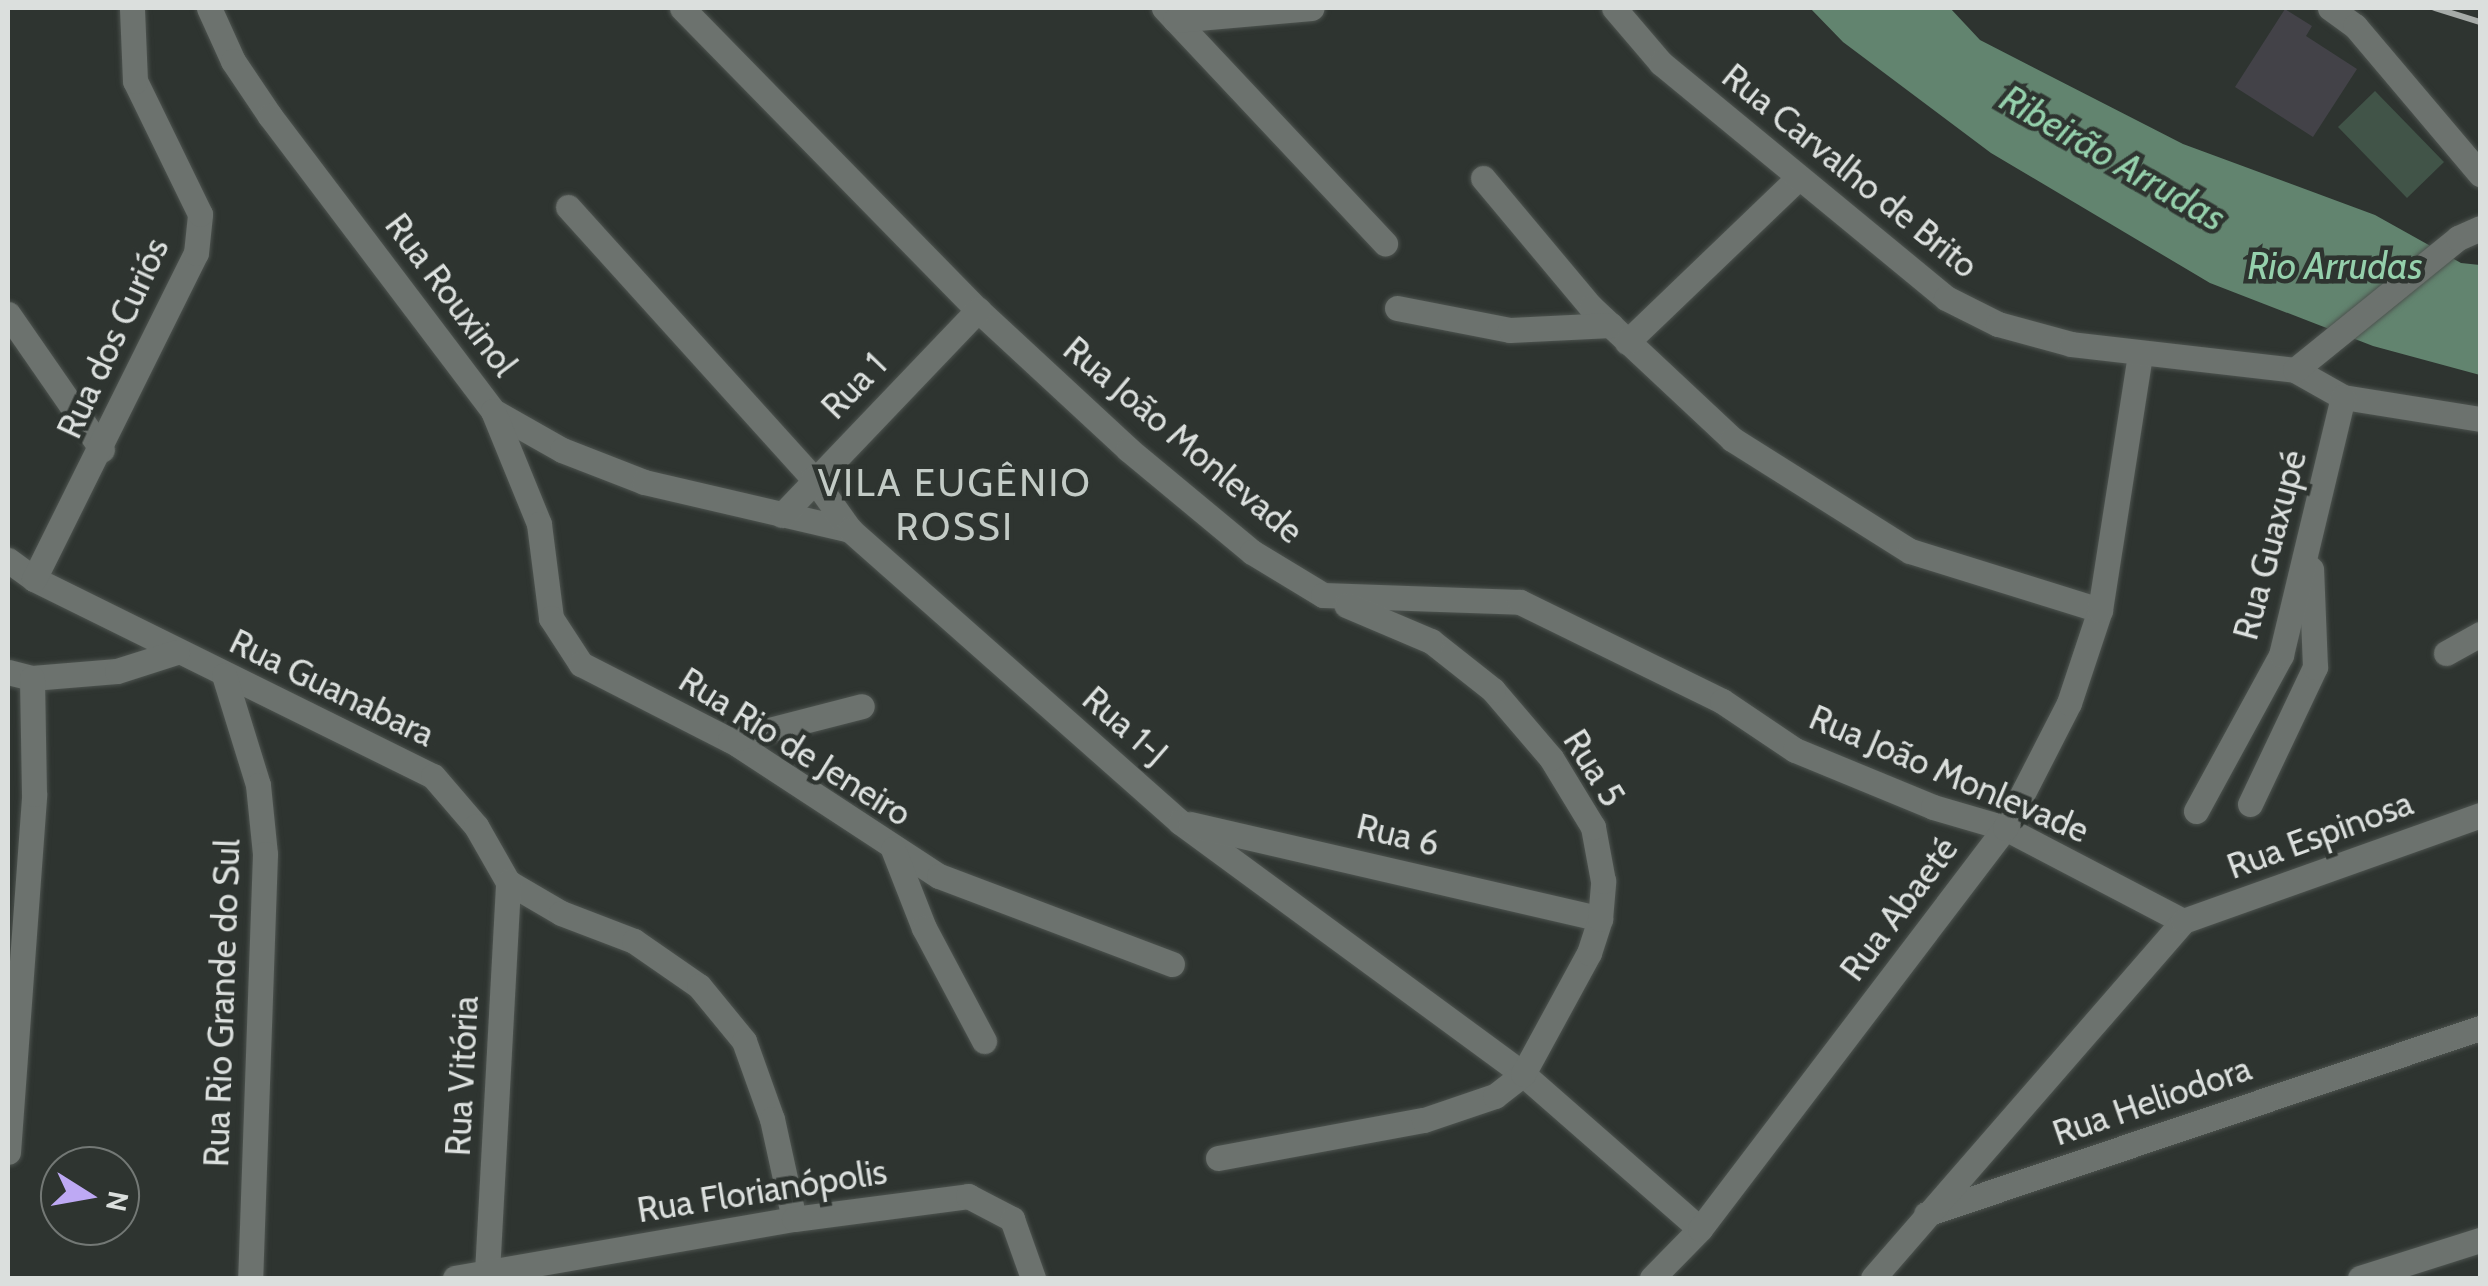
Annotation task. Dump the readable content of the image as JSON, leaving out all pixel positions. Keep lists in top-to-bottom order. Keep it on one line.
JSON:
{"streets":{"street":["Rua Carvalho de Brito","Rua Rouxinol","Rua dos Curiós","Rua 1","Rua João Monlevade","Rua Guaxupé","Rua Guanabara","Rua 1-J","Rua Rio de Jeneiro","Rua 5","Rua 6","Rua Espinosa","Rua Abaeté","Rua Rio Grande do Sul","Rua Vitória","Rua Heliodora","Rua Florianópolis"]},"crossings":[["Rua Carvalho de Brito","Rua Guaxupé"],["Rua Carvalho de Brito","Rua Abaeté"],["Rua Rouxinol","Rua 1"],["Rua Rouxinol","Rua 1-J"],["Rua Rouxinol","Rua Rio de Jeneiro"],["Rua dos Curiós","Rua Guanabara"],["Rua 1","Rua João Monlevade"],["Rua 1","Rua 1-J"],["Rua João Monlevade","Rua 5"],["Rua João Monlevade","Rua Espinosa"],["Rua João Monlevade","Rua Abaeté"],["Rua Guanabara","Rua Rio Grande do Sul"],["Rua Guanabara","Rua Vitória"],["Rua 1-J","Rua 5"],["Rua 1-J","Rua 6"],["Rua 1-J","Rua Abaeté"],["Rua 5","Rua 6"],["Rua Vitória","Rua Florianópolis"]],"districts":["VILA EUGÊNIO ROSSI"],"water":["Ribeirão Arrudas","Rio Arrudas"],"north":"right"}
